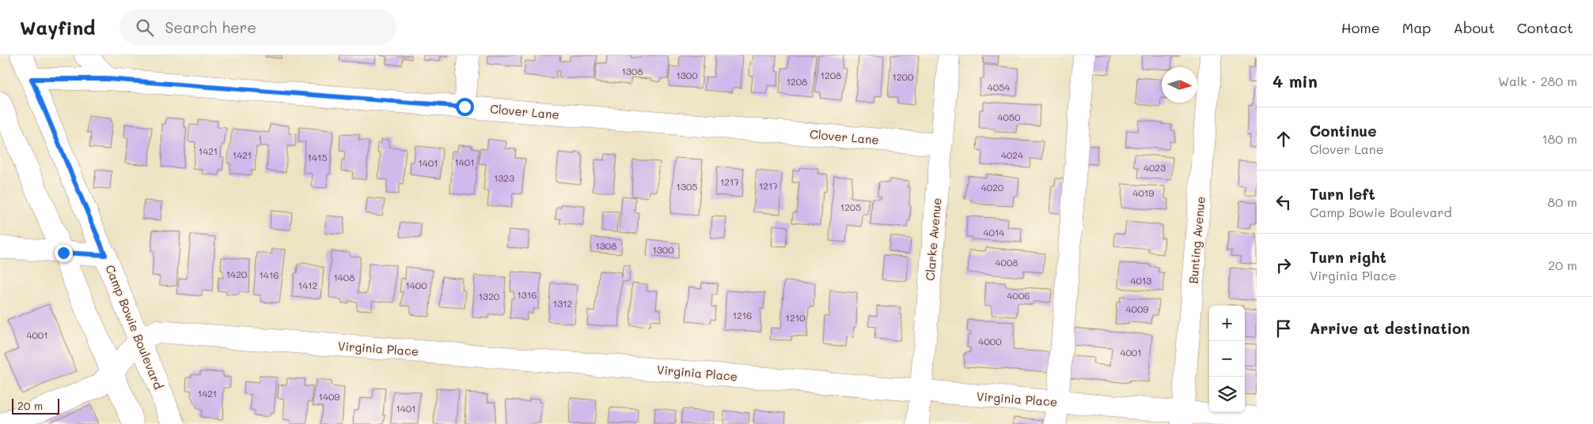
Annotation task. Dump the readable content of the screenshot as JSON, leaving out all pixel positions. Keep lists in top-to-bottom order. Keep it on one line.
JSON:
{"streets":{"street":["Clover Lane","Clarke Avenue","Bunting Avenue","Camp Bowie Boulevard","Virginia Place"]},"crossings":[["Clover Lane","Clarke Avenue"],["Clover Lane","Camp Bowie Boulevard"],["Clarke Avenue","Virginia Place"],["Bunting Avenue","Virginia Place"],["Camp Bowie Boulevard","Virginia Place"]],"house_numbers":["1308","1300","1208","1200","1208","4054","4050","1421","1421","4024","1415","1401","1401","4023","1323","1217","1217","1305","4020","4019","1205","4014","1308","1300","4008","1420","1416","1408","4013","1412","1400","1316","4006","1320","1312","4009","1216","1210","4001","4000","4001","1421","1409","1401"],"scale_bar":"20 m","north":"right","page":{"header":"Wayfind","search":"Search here","nav":["Home","Map","About","Contact"],"heading":["4 min","Walk · 280 m"],"list":[["Continue","Clover Lane","180 m"],["Turn left","Camp Bowie Boulevard","80 m"],["Turn right","Virginia Place","20 m"],"Arrive at destination"],"map_buttons":["+","−"],"scale":"20 m"}}
